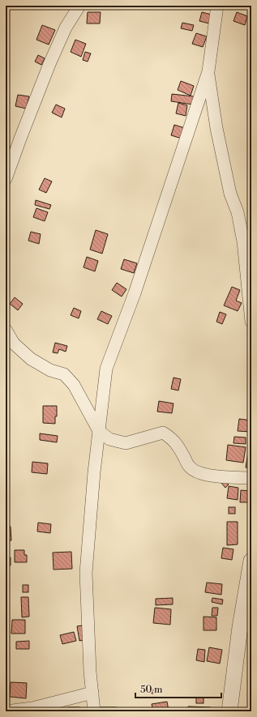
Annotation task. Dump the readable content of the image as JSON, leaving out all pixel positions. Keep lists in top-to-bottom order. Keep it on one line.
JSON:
{"scale_bar":"50 m"}
